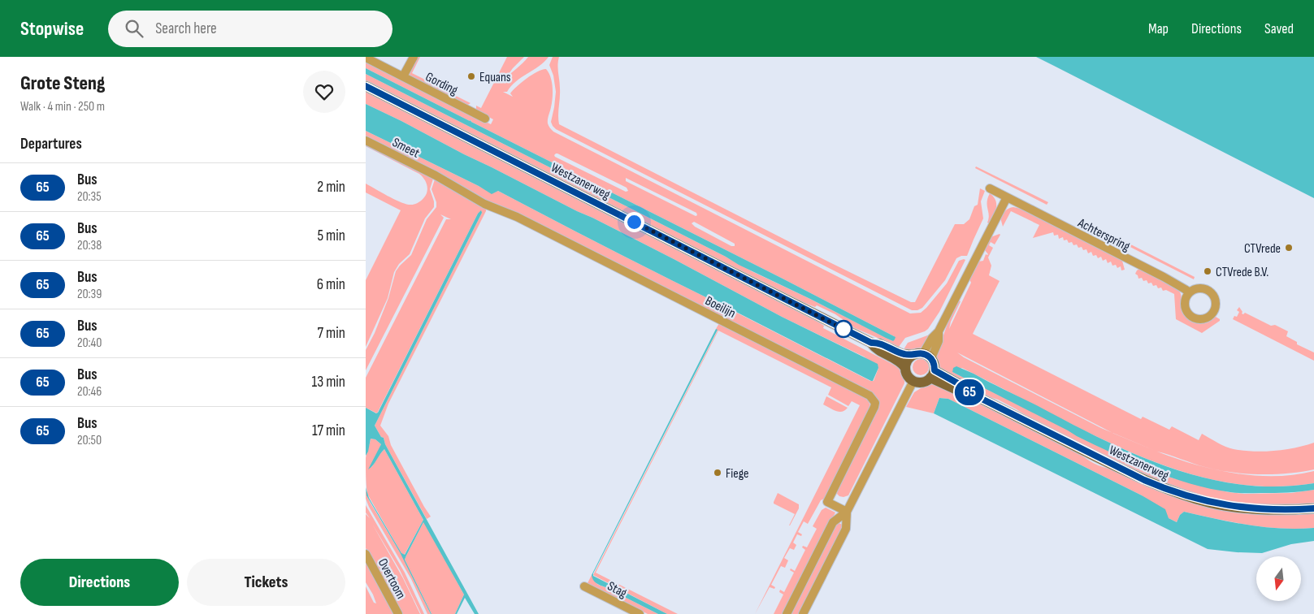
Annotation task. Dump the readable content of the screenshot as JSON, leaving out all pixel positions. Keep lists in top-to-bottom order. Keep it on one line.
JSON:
{"streets":{"main road":["Westzanerweg"],"street":["Gording","Smeet","Achterspring","Boeilijn","Overtoom","Stag"]},"crossings":[["Smeet","Boeilijn"]],"places":["Equans","CTVrede","CTVrede B.V.","Fiege"],"lines":["bus line 65"],"north":"bottom","page":{"header":"Stopwise","search":"Search here","nav":["Map","Directions","Saved"],"heading":[["Grote Steng","Walk · 4 min · 250 m"],"Departures"],"on_map":"65","list":[{"mark":"65","name":"Bus","note":"20:35","value":"2 min"},{"mark":"65","name":"Bus","note":"20:38","value":"5 min"},{"mark":"65","name":"Bus","note":"20:39","value":"6 min"},{"mark":"65","name":"Bus","note":"20:40","value":"7 min"},{"mark":"65","name":"Bus","note":"20:46","value":"13 min"},{"mark":"65","name":"Bus","note":"20:50","value":"17 min"}],"buttons":["Directions","Tickets"]}}
